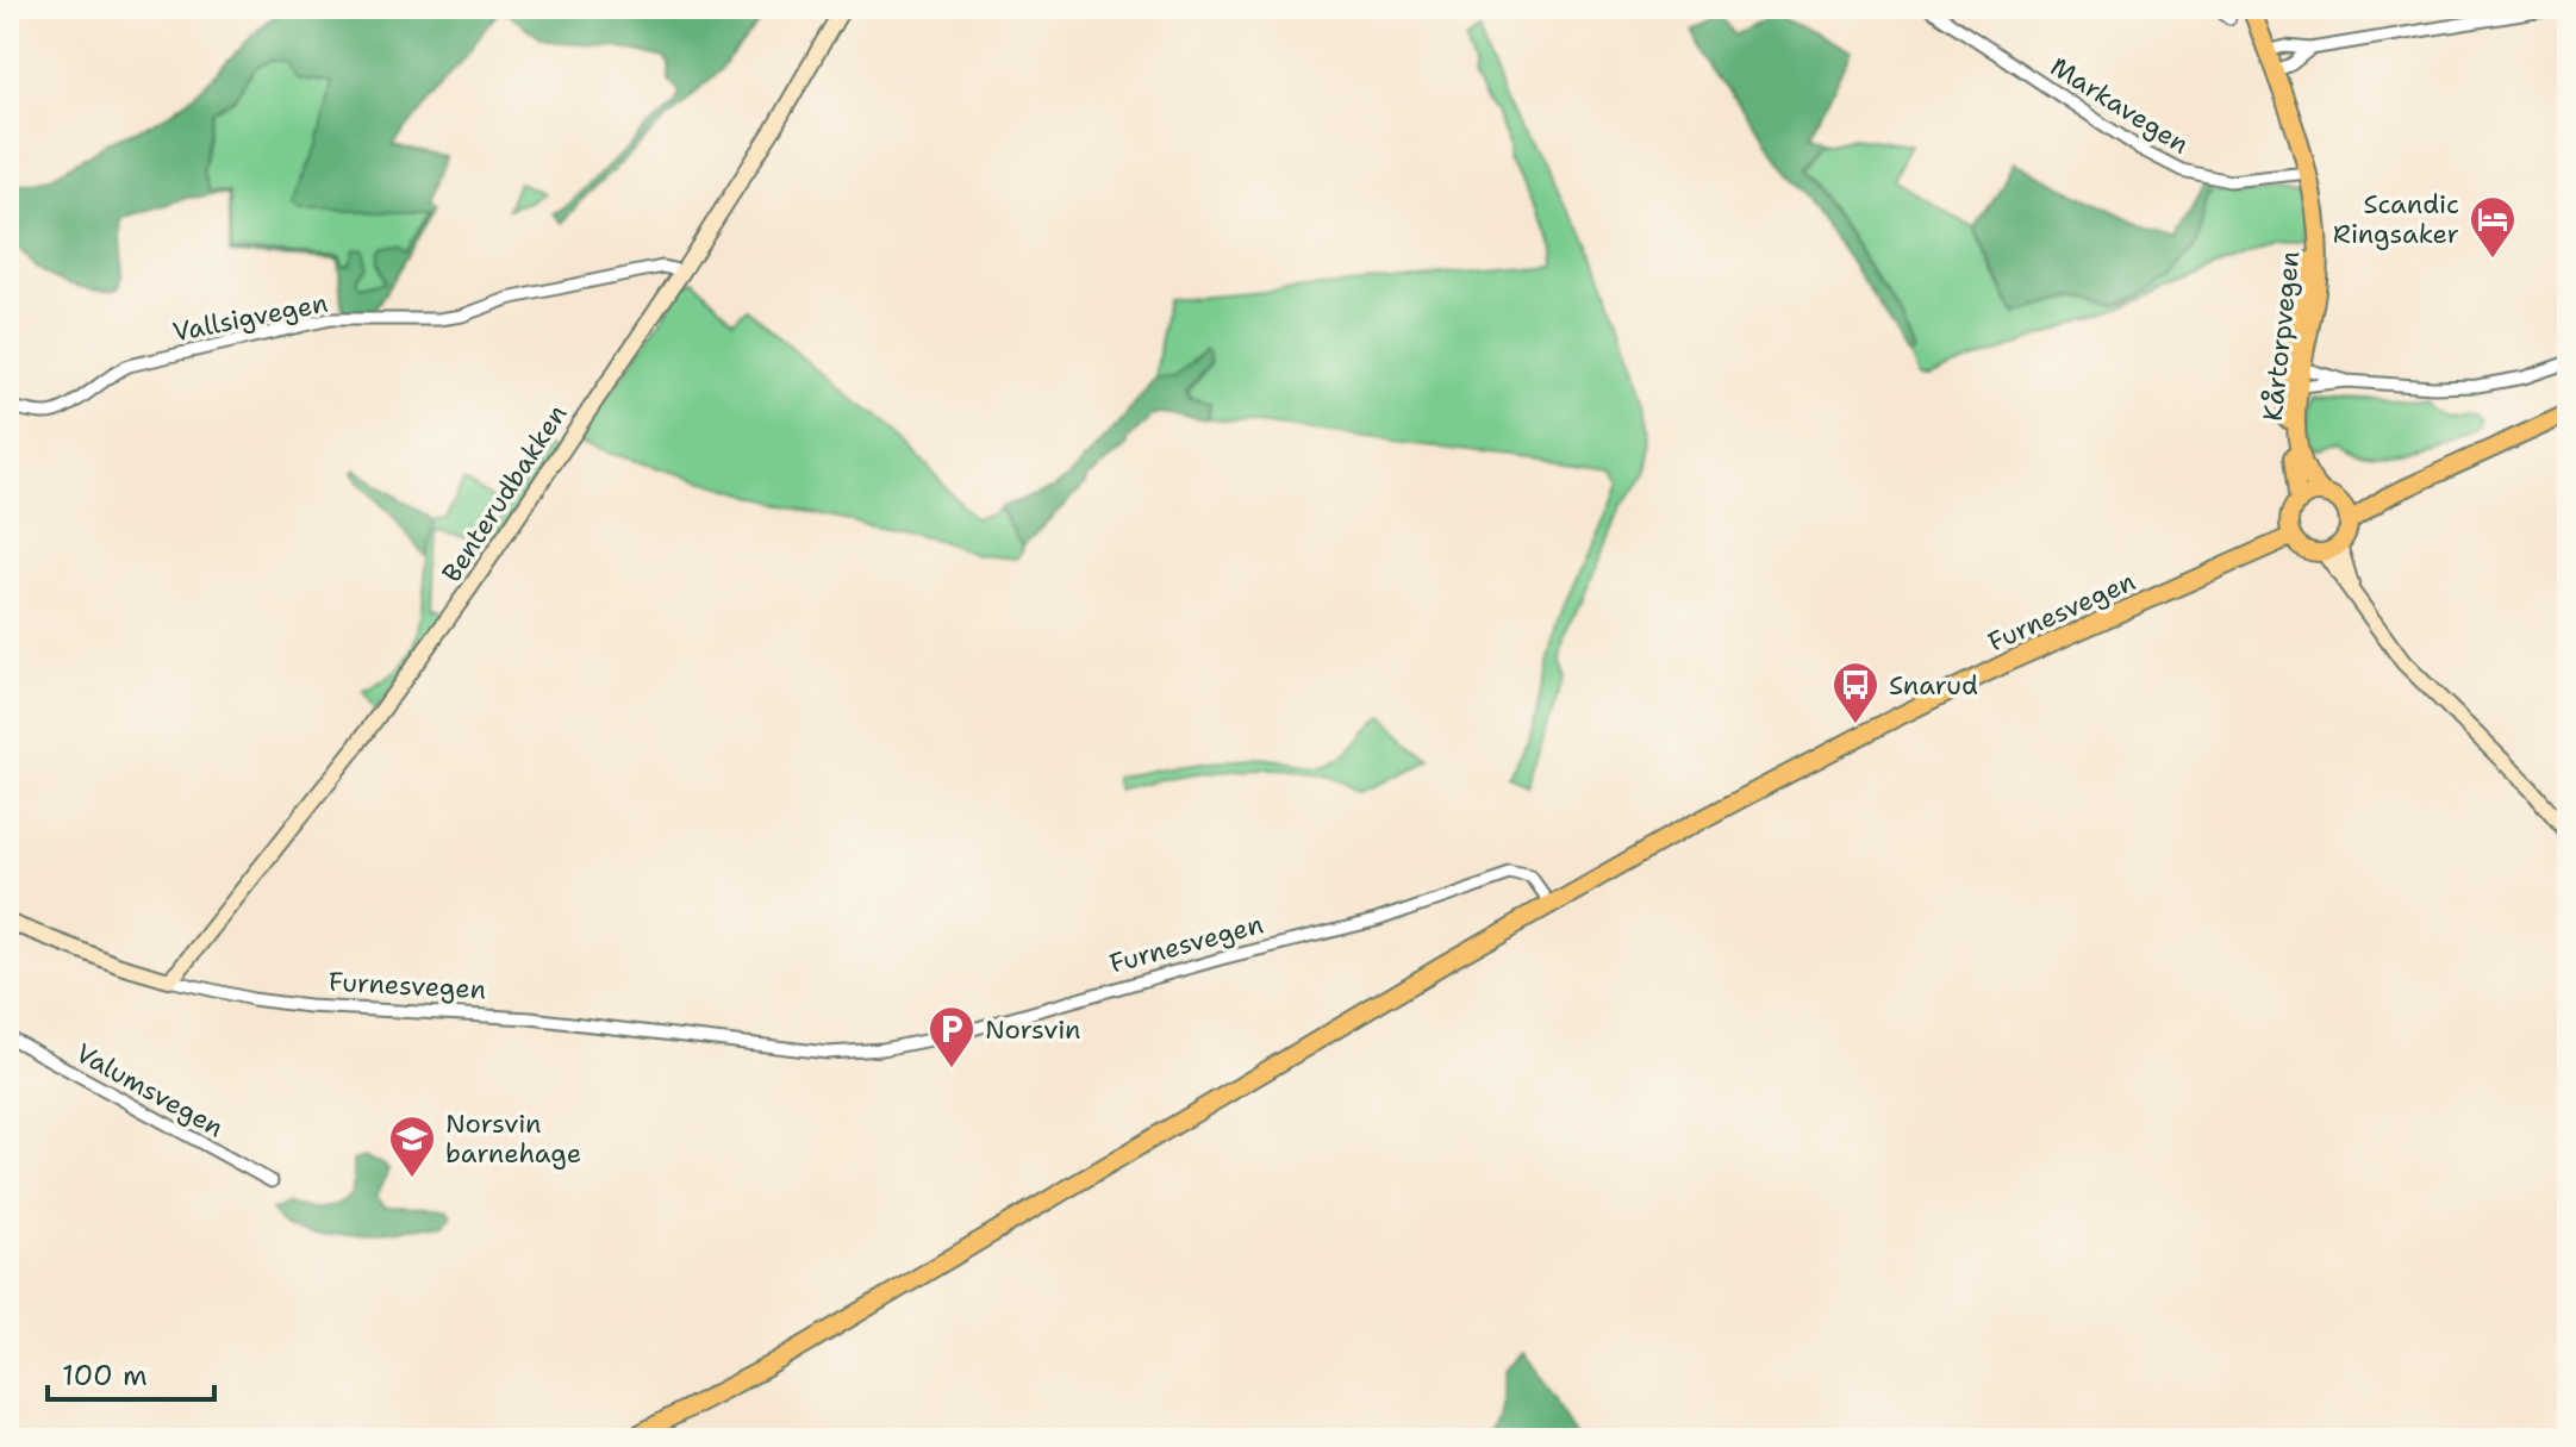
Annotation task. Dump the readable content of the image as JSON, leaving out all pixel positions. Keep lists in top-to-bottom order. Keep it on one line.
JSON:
{"streets":{"main road":["Kårtorpvegen","Benterudbakken","Furnesvegen"],"street":["Markavegen","Vallsigvegen","Valumsvegen"]},"crossings":[["Markavegen","Kårtorpvegen"],["Vallsigvegen","Benterudbakken"],["Kårtorpvegen","Furnesvegen"],["Benterudbakken","Furnesvegen"]],"places":{"hotel":["Scandic Ringsaker"],"bus stop":["Snarud"],"parking":["Norsvin"],"school or university":["Norsvin barnehage"]},"scale_bar":"100 m"}
